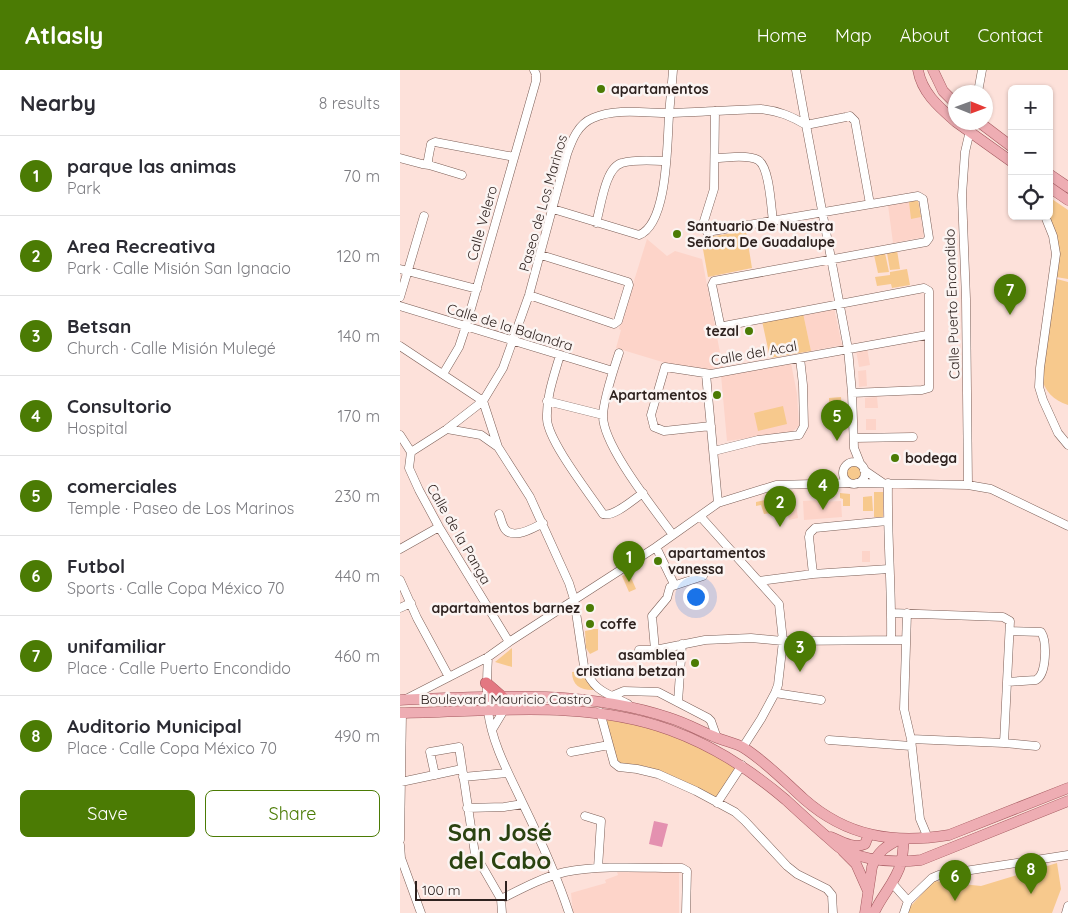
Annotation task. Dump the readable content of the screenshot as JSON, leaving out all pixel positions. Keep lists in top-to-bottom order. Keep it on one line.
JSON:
{"streets":{"main road":["Boulevard Mauricio Castro"],"street":["Paseo de Los Marinos","Calle Velero","Calle Puerto Encondido","Calle de la Balandra","Calle del Acal","Calle de la Panga"]},"crossings":[["Paseo de Los Marinos","Calle de la Balandra"],["Paseo de Los Marinos","Calle de la Panga"],["Calle Velero","Calle de la Balandra"]],"districts":["San José del Cabo"],"places":["apartamentos","Santuario De Nuestra Señora De Guadalupe","tezal","Apartamentos","bodega","apartamentos vanessa","apartamentos barnez","coffe","asamblea cristiana betzan"],"scale_bar":"100 m","north":"right","page":{"header":"Atlasly","nav":["Home","Map","About","Contact"],"heading":["Nearby","8 results"],"map_buttons":["+","−"],"list":[{"mark":"1","name":"parque las animas","note":"Park","value":"70 m"},{"mark":"2","name":"Area Recreativa","note":"Park · Calle Misión San Ignacio","value":"120 m"},{"mark":"3","name":"Betsan","note":"Church · Calle Misión Mulegé","value":"140 m"},{"mark":"4","name":"Consultorio","note":"Hospital","value":"170 m"},{"mark":"5","name":"comerciales","note":"Temple · Paseo de Los Marinos","value":"230 m"},{"mark":"6","name":"Futbol","note":"Sports · Calle Copa México 70","value":"440 m"},{"mark":"7","name":"unifamiliar","note":"Place · Calle Puerto Encondido","value":"460 m"},{"mark":"8","name":"Auditorio Municipal","note":"Place · Calle Copa México 70","value":"490 m"}],"pins":["7","5","4","2","1","3","8","6"],"buttons":["Save","Share"],"scale":"100 m"}}
